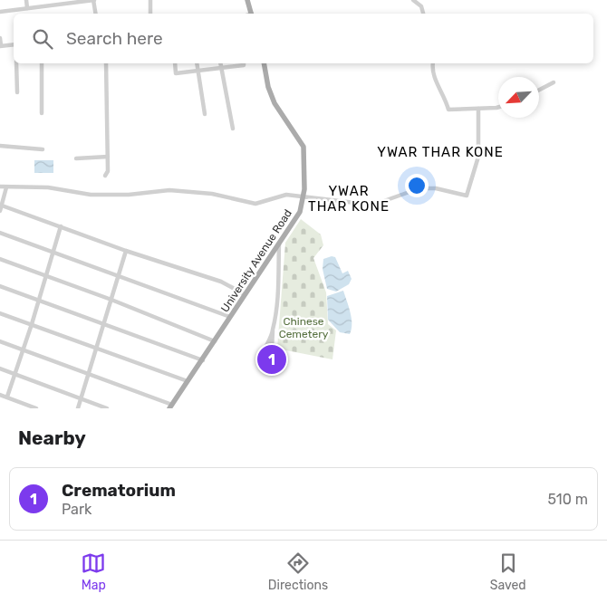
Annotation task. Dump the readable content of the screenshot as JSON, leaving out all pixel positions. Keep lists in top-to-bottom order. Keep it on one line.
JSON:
{"streets":{"main road":["University Avenue Road"]},"districts":["YWAR THAR KONE","YWAR THAR KONE"],"parks":["Chinese Cemetery"],"north":"bottom left","page":{"search":"Search here","pins":"1","heading":"Nearby","list":[{"mark":"1","name":"Crematorium","note":"Park","value":"510 m"}],"nav":["Map","Directions","Saved"]}}
